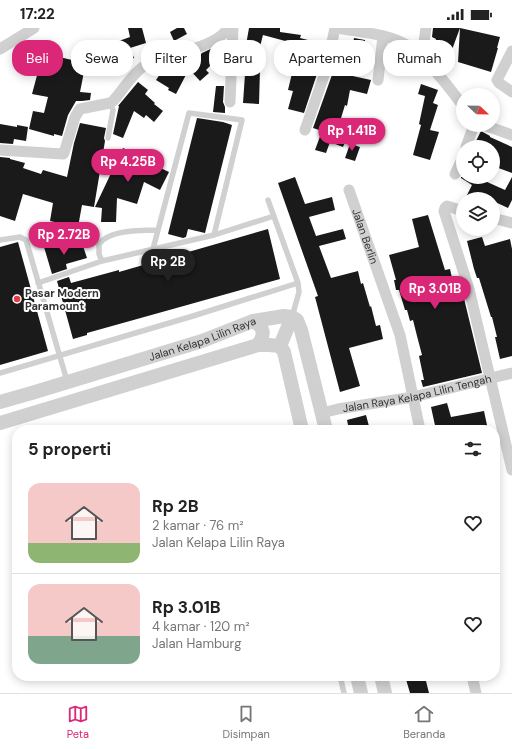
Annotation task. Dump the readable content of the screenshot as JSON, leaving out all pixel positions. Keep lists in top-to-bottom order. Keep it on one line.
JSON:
{"streets":{"street":["Jalan Berlin","Jalan Kelapa Lilin Raya","Jalan Raya Kelapa Lilin Tengah"]},"crossings":[["Jalan Berlin","Jalan Raya Kelapa Lilin Tengah"]],"places":["Pasar Modern Paramount"],"north":"right","page":{"status":"17:22","chip":["Beli","Sewa","Filter","Baru","Apartemen","Rumah"],"price":["Rp 1.41B","Rp 4.25B","Rp 2.72B","Rp 2B","Rp 3.01B"],"heading":"5 properti","list":[{"name":"Rp 2B","note":"2 kamar · 76 m² · Jalan Kelapa Lilin Raya"},{"name":"Rp 3.01B","note":"4 kamar · 120 m² · Jalan Hamburg"}],"tabs":["Peta","Disimpan","Beranda"]}}
